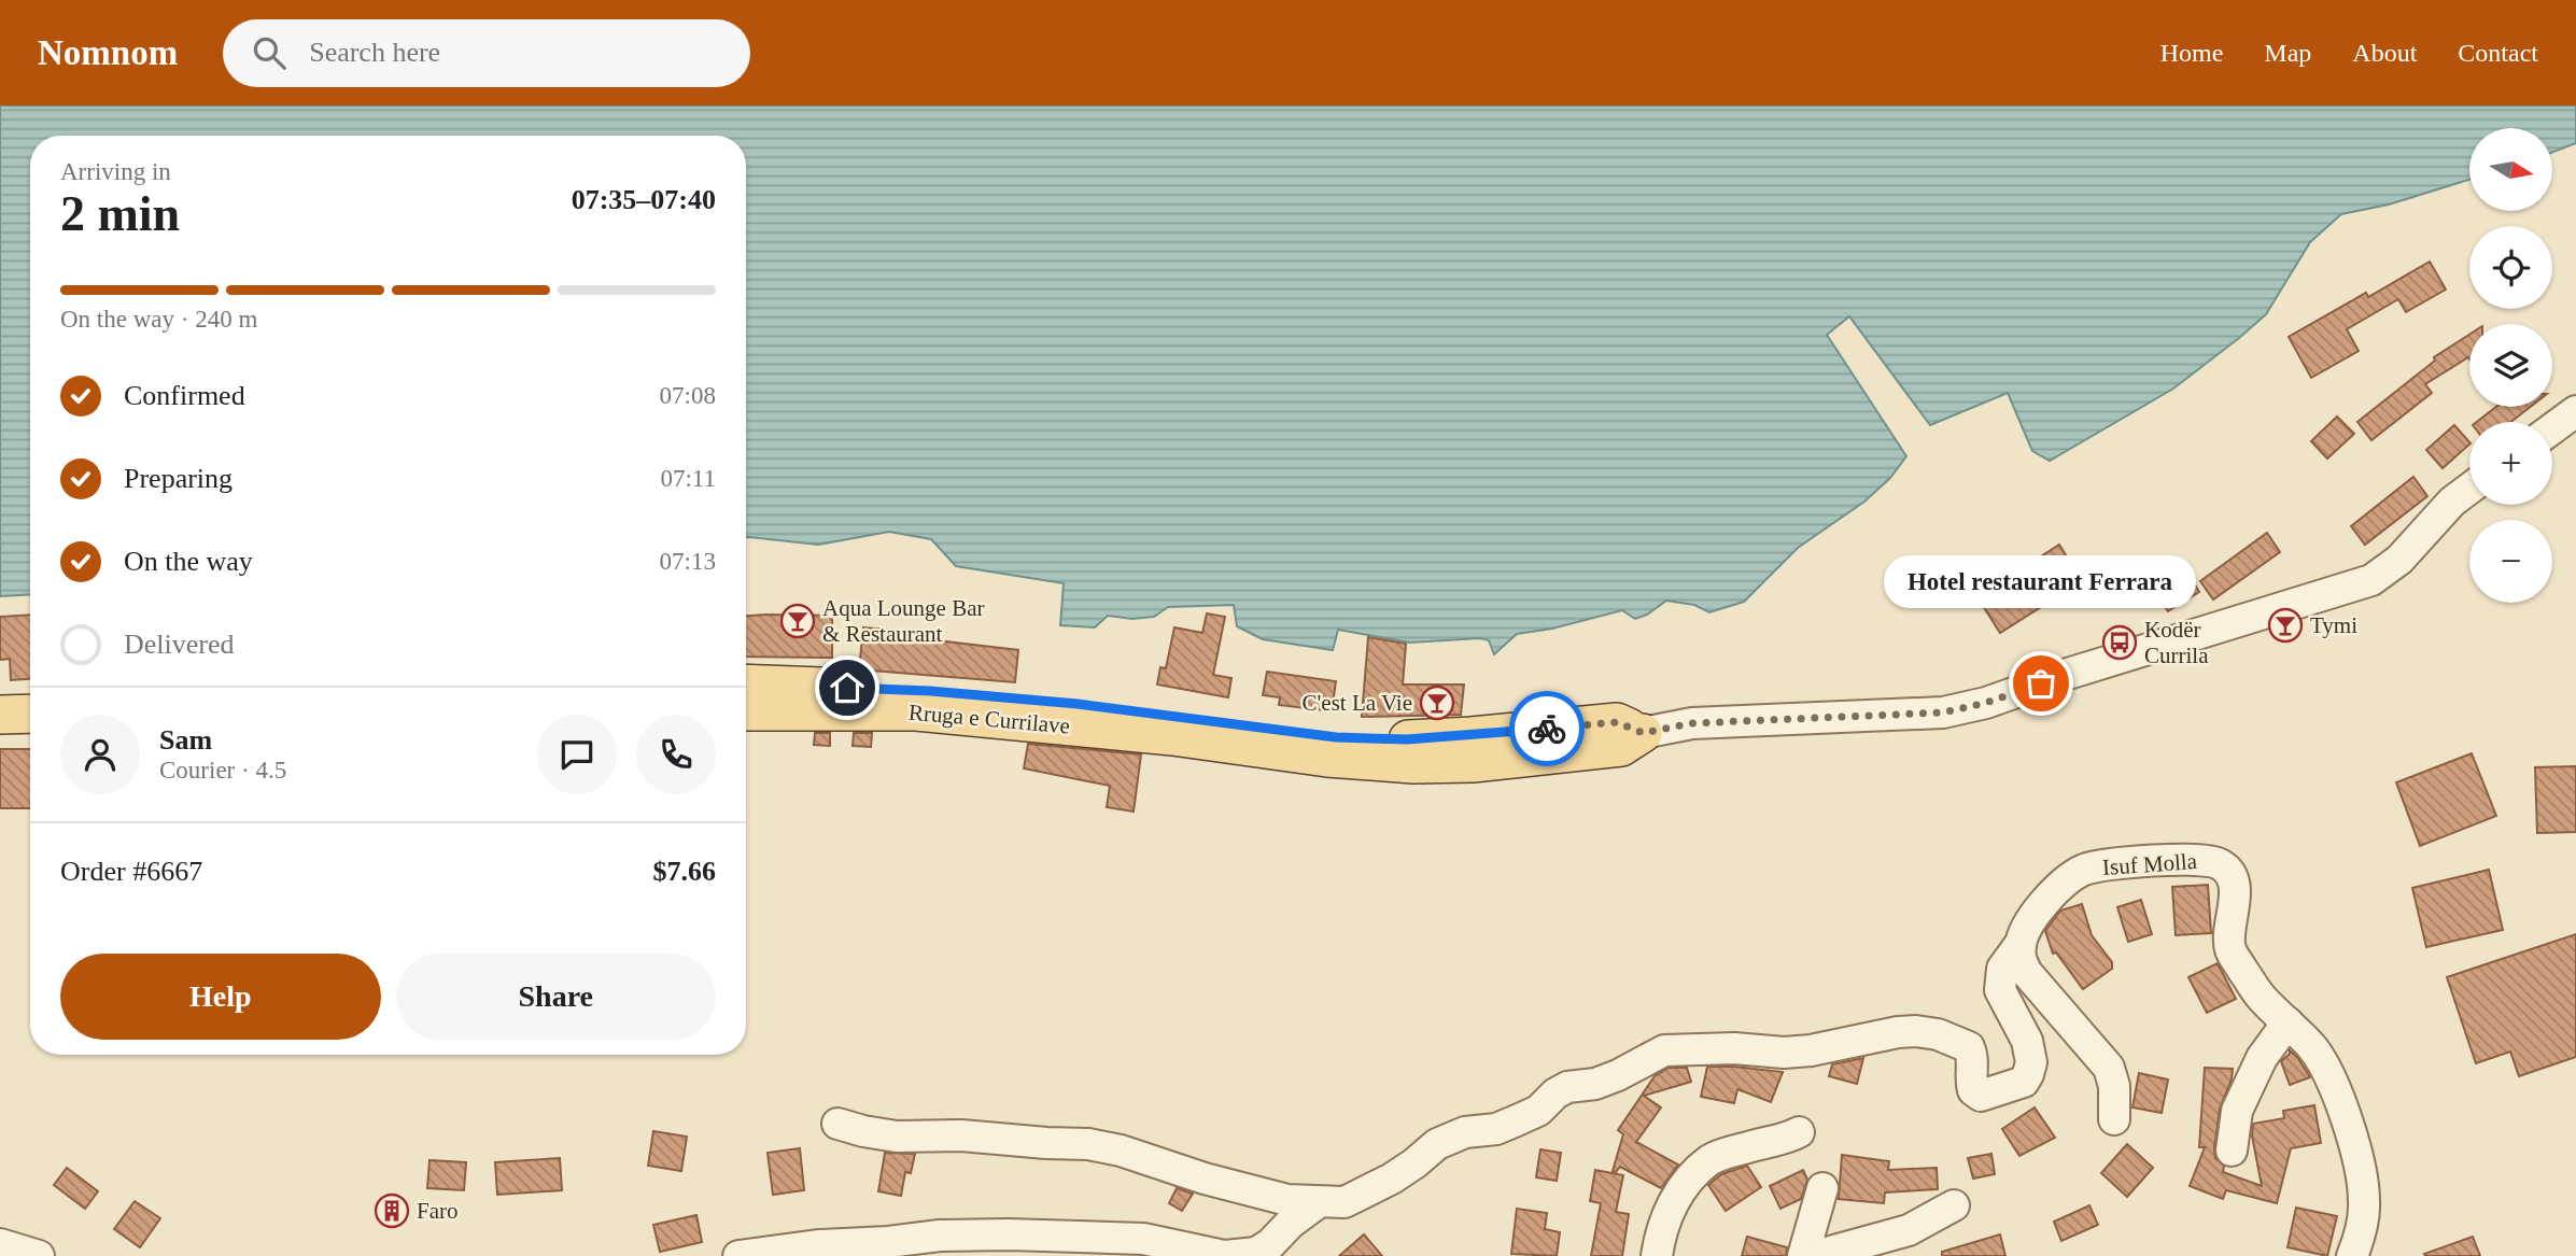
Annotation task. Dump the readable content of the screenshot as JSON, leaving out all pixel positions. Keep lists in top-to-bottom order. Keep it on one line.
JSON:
{"streets":{"main road":["Rruga e Currilave"],"street":["Isuf Molla"]},"places":{"bar":["Aqua Lounge Bar & Restaurant","Tymi","C'est La Vie"],"bus stop":["Kodër Currila"],"other":["Hotel restaurant Ferrara"],"building":["Faro"]},"north":"right","page":{"header":"Nomnom","search":"Search here","nav":["Home","Map","About","Contact"],"map_buttons":["+","−"],"heading":["2 min","Arriving in","07:35–07:40"],"panel":["Sam","Courier · 4.5","Order #6667","$7.66"],"bar":"On the way · 240 m","list":[["Confirmed","07:08"],["Preparing","07:11"],["On the way","07:13"],"Delivered"],"bubble":"Hotel restaurant Ferrara","buttons":["Help","Share"]}}
